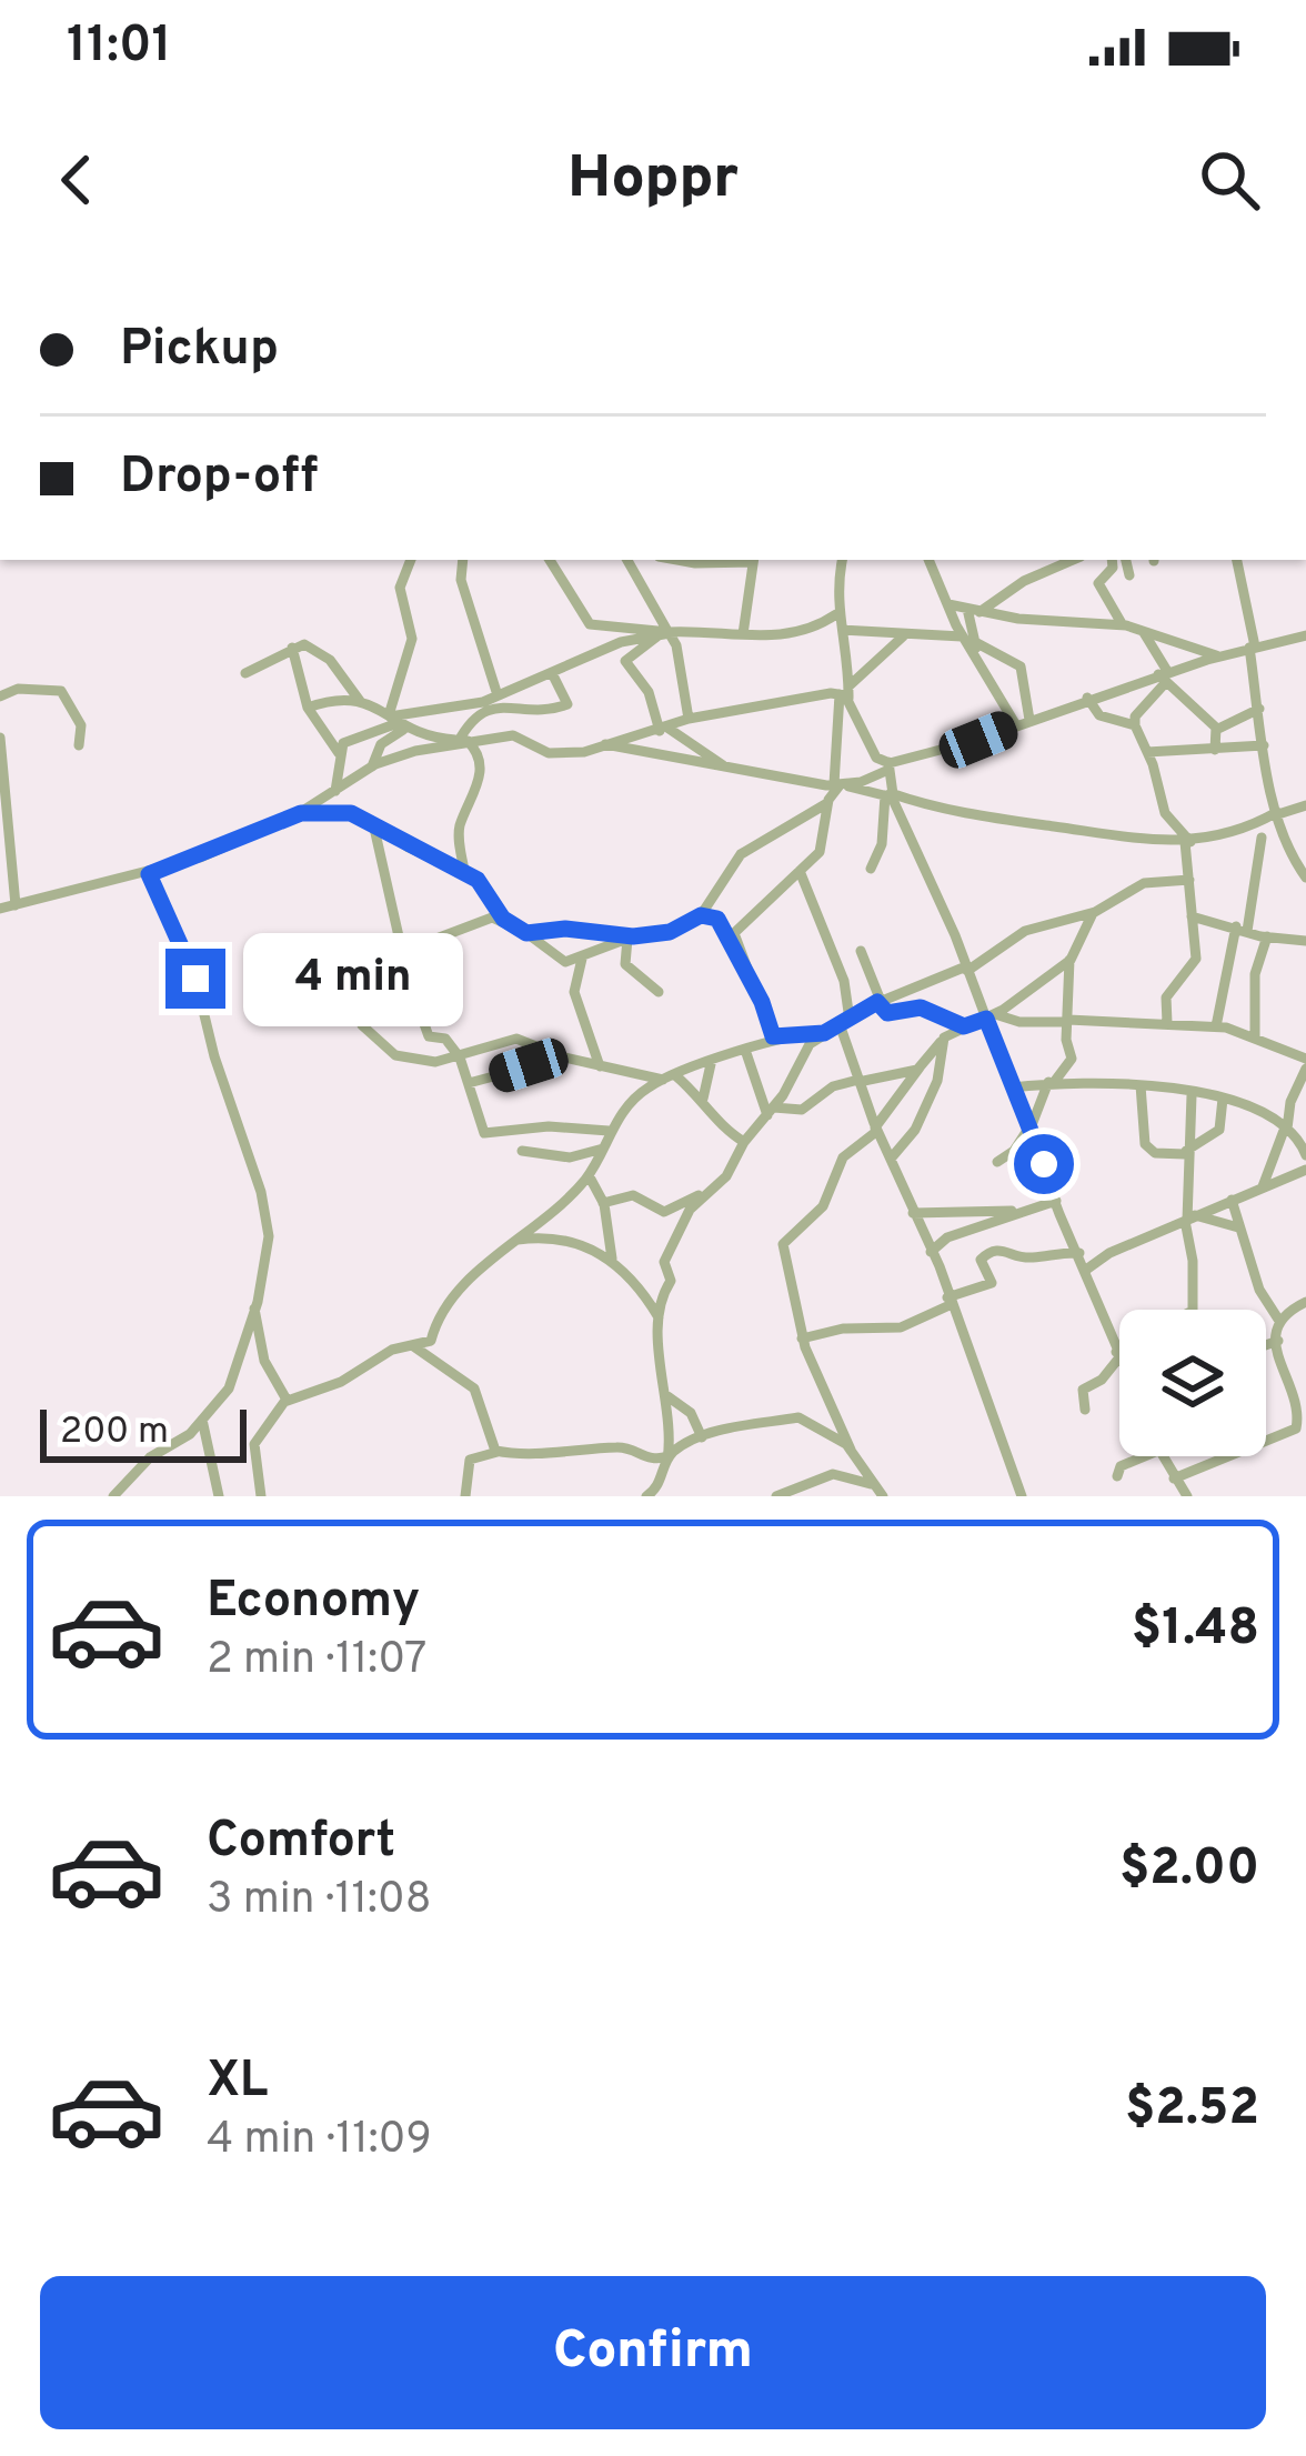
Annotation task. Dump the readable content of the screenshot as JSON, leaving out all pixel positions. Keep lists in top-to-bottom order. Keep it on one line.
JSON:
{"scale_bar":"200 m","page":{"status":"11:01","header":"Hoppr","banner":["Pickup","Drop-off"],"bubble":"4 min","scale":"200 m","list":[{"name":"Economy","note":"2 min · 11:07","value":"$1.48"},{"name":"Comfort","note":"3 min · 11:08","value":"$2.00"},{"name":"XL","note":"4 min · 11:09","value":"$2.52"}],"buttons":"Confirm"}}
